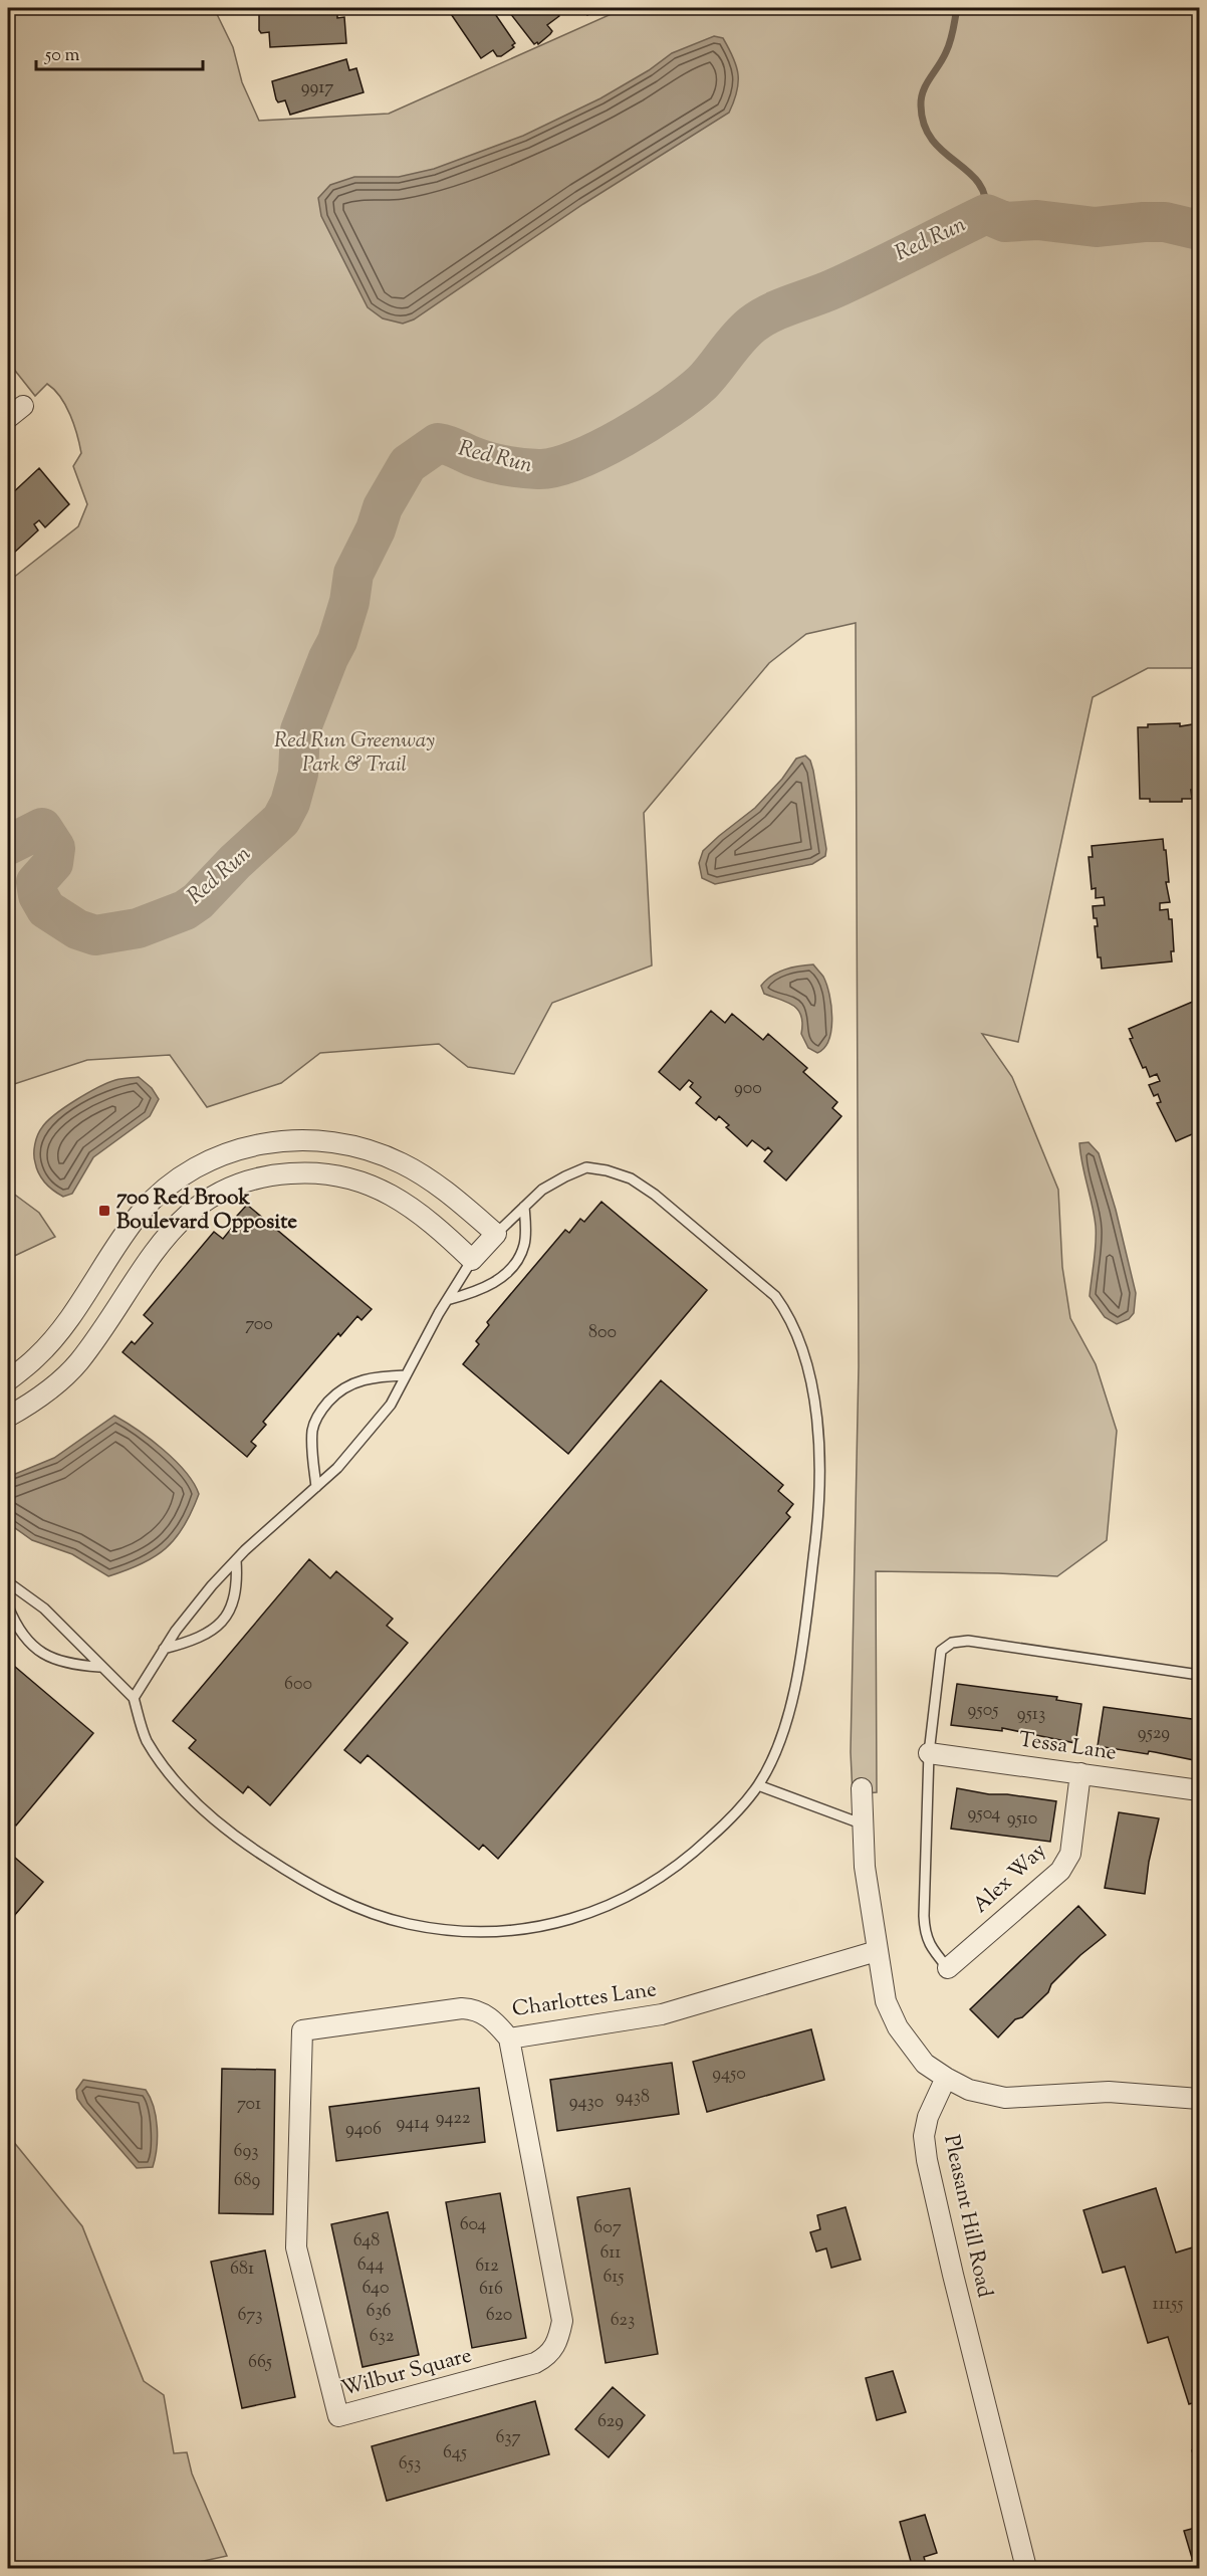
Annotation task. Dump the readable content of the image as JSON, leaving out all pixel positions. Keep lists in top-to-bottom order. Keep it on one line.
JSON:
{"streets":{"street":["Tessa Lane","Alex Way","Charlottes Lane","Pleasant Hill Road","Wilbur Square"]},"crossings":[["Tessa Lane","Alex Way"],["Charlottes Lane","Wilbur Square"]],"water":["Red Run"],"parks":["Red Run Greenway Park & Trail"],"places":{"transit":["700 Red Brook Boulevard Opposite"]},"house_numbers":["9917","900","700","800","600","9505","9513","9529","9504","9510","9450","9438","9430","701","9422","9414","9406","693","689","604","607","648","611","644","612","681","615","640","616","11155","636","673","620","623","632","665","629","637","645","653"],"scale_bar":"50 m"}
